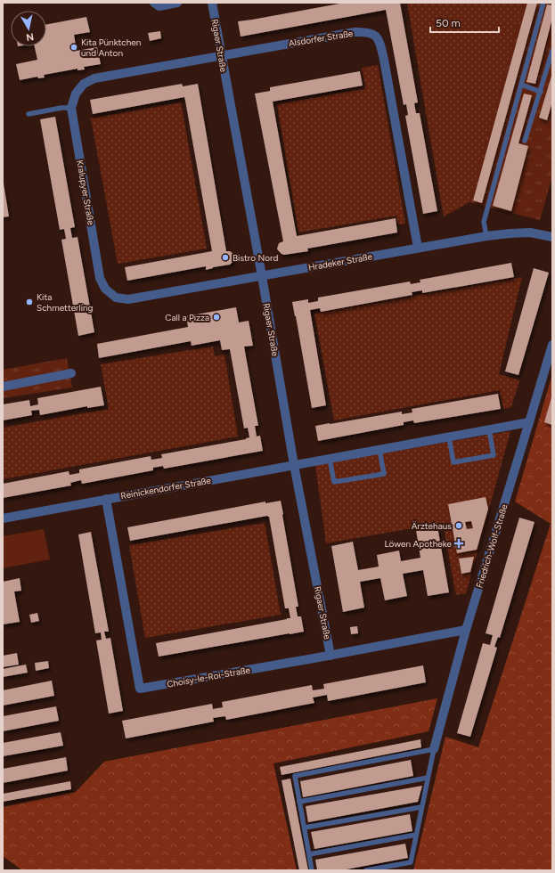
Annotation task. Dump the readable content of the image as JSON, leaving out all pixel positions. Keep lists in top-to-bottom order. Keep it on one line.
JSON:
{"streets":{"street":["Alsdorfer Straße","Rigaer Straße","Kralupyer Straße","Hradeker Straße","Reinickendorfer Straße","Friedrich-Wolf-Straße","Choisy-le-Roi-Straße"]},"crossings":[["Alsdorfer Straße","Rigaer Straße"],["Alsdorfer Straße","Kralupyer Straße"],["Alsdorfer Straße","Hradeker Straße"],["Rigaer Straße","Hradeker Straße"],["Rigaer Straße","Reinickendorfer Straße"],["Rigaer Straße","Choisy-le-Roi-Straße"],["Kralupyer Straße","Hradeker Straße"],["Reinickendorfer Straße","Friedrich-Wolf-Straße"],["Reinickendorfer Straße","Choisy-le-Roi-Straße"],["Friedrich-Wolf-Straße","Choisy-le-Roi-Straße"]],"places":{"other":["Kita Pünktchen und Anton","Bistro Nord","Kita Schmetterling","Call a Pizza","Ärztehaus"],"health":["Löwen Apotheke"]},"scale_bar":"50 m","north":"bottom"}
